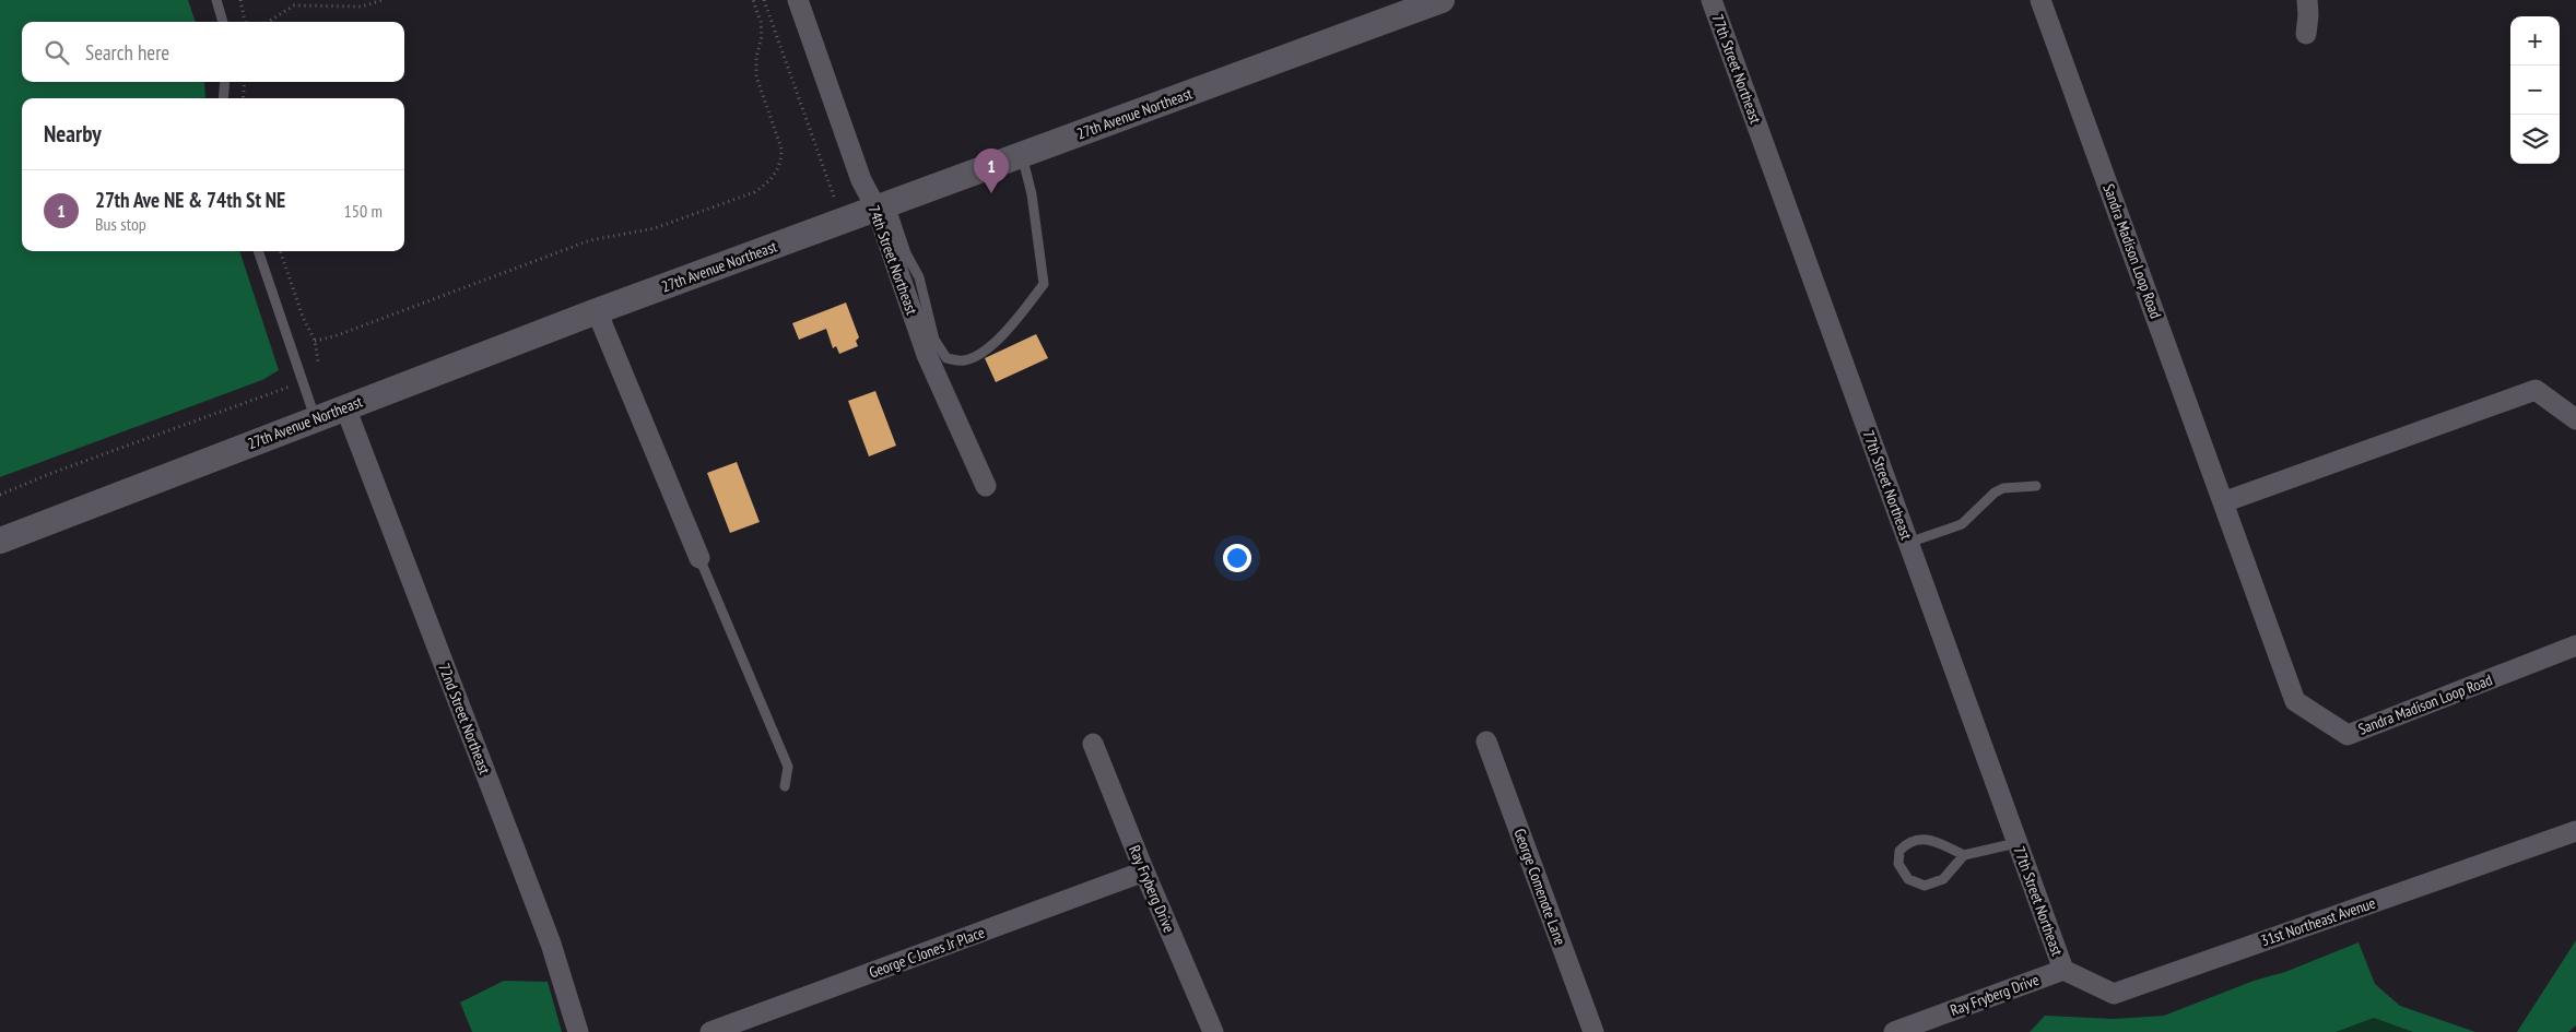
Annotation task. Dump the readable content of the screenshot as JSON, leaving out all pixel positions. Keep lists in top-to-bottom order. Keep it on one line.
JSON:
{"streets":{"street":["77th Street Northeast","27th Avenue Northeast","Sandra Madison Loop Road","74th Street Northeast","72nd Street Northeast","George Comenote Lane","Ray Fryberg Drive","31st Northeast Avenue","George C Jones Jr Place"]},"crossings":[["77th Street Northeast","Ray Fryberg Drive"],["77th Street Northeast","31st Northeast Avenue"],["27th Avenue Northeast","74th Street Northeast"],["27th Avenue Northeast","72nd Street Northeast"],["Ray Fryberg Drive","31st Northeast Avenue"],["Ray Fryberg Drive","George C Jones Jr Place"]],"page":{"map_buttons":["+","−"],"search":"Search here","heading":"Nearby","pins":"1","list":[{"mark":"1","name":"27th Ave NE & 74th St NE","note":"Bus stop","value":"150 m"}]}}
